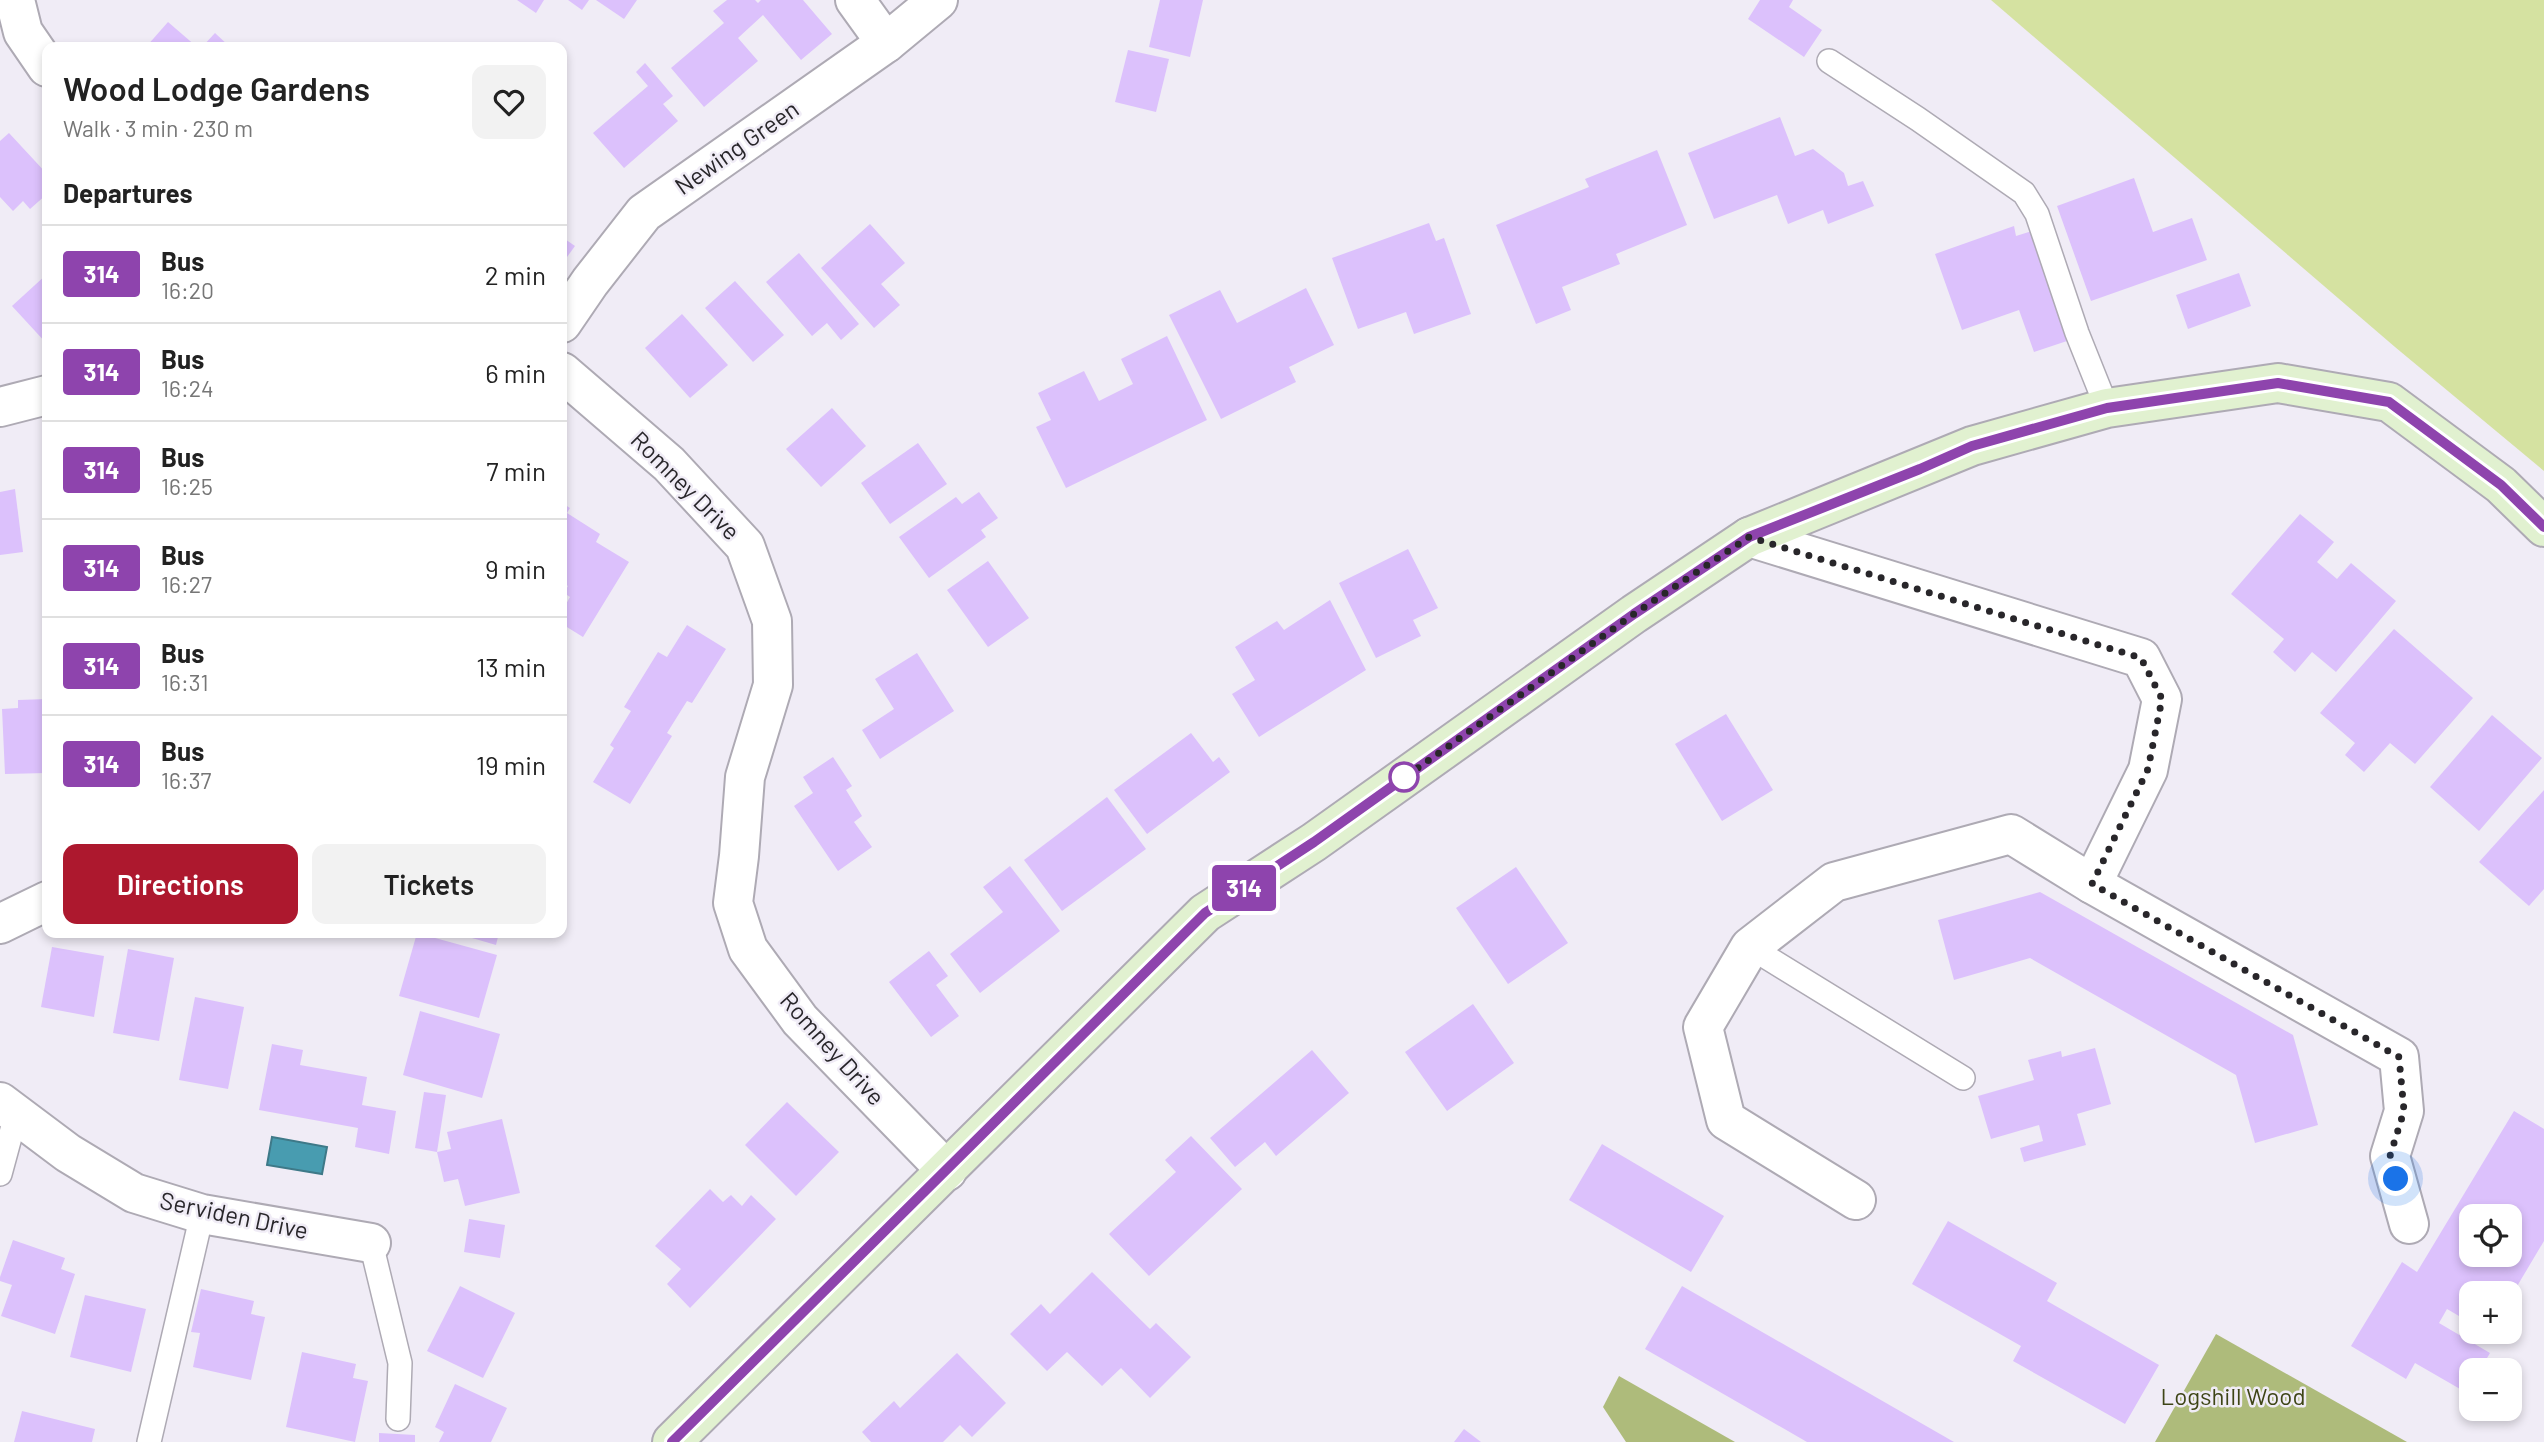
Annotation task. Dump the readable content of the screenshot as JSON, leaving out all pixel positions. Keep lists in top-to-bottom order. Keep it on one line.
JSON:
{"streets":{"street":["Newing Green","Romney Drive","Serviden Drive"]},"parks":["Logshill Wood"],"lines":["bus line 314"],"page":{"on_map":"314","heading":[["Wood Lodge Gardens","Walk · 3 min · 230 m"],"Departures"],"list":[{"mark":"314","name":"Bus","note":"16:20","value":"2 min"},{"mark":"314","name":"Bus","note":"16:24","value":"6 min"},{"mark":"314","name":"Bus","note":"16:25","value":"7 min"},{"mark":"314","name":"Bus","note":"16:27","value":"9 min"},{"mark":"314","name":"Bus","note":"16:31","value":"13 min"},{"mark":"314","name":"Bus","note":"16:37","value":"19 min"}],"buttons":["Directions","Tickets"],"map_buttons":["+","−"]}}
